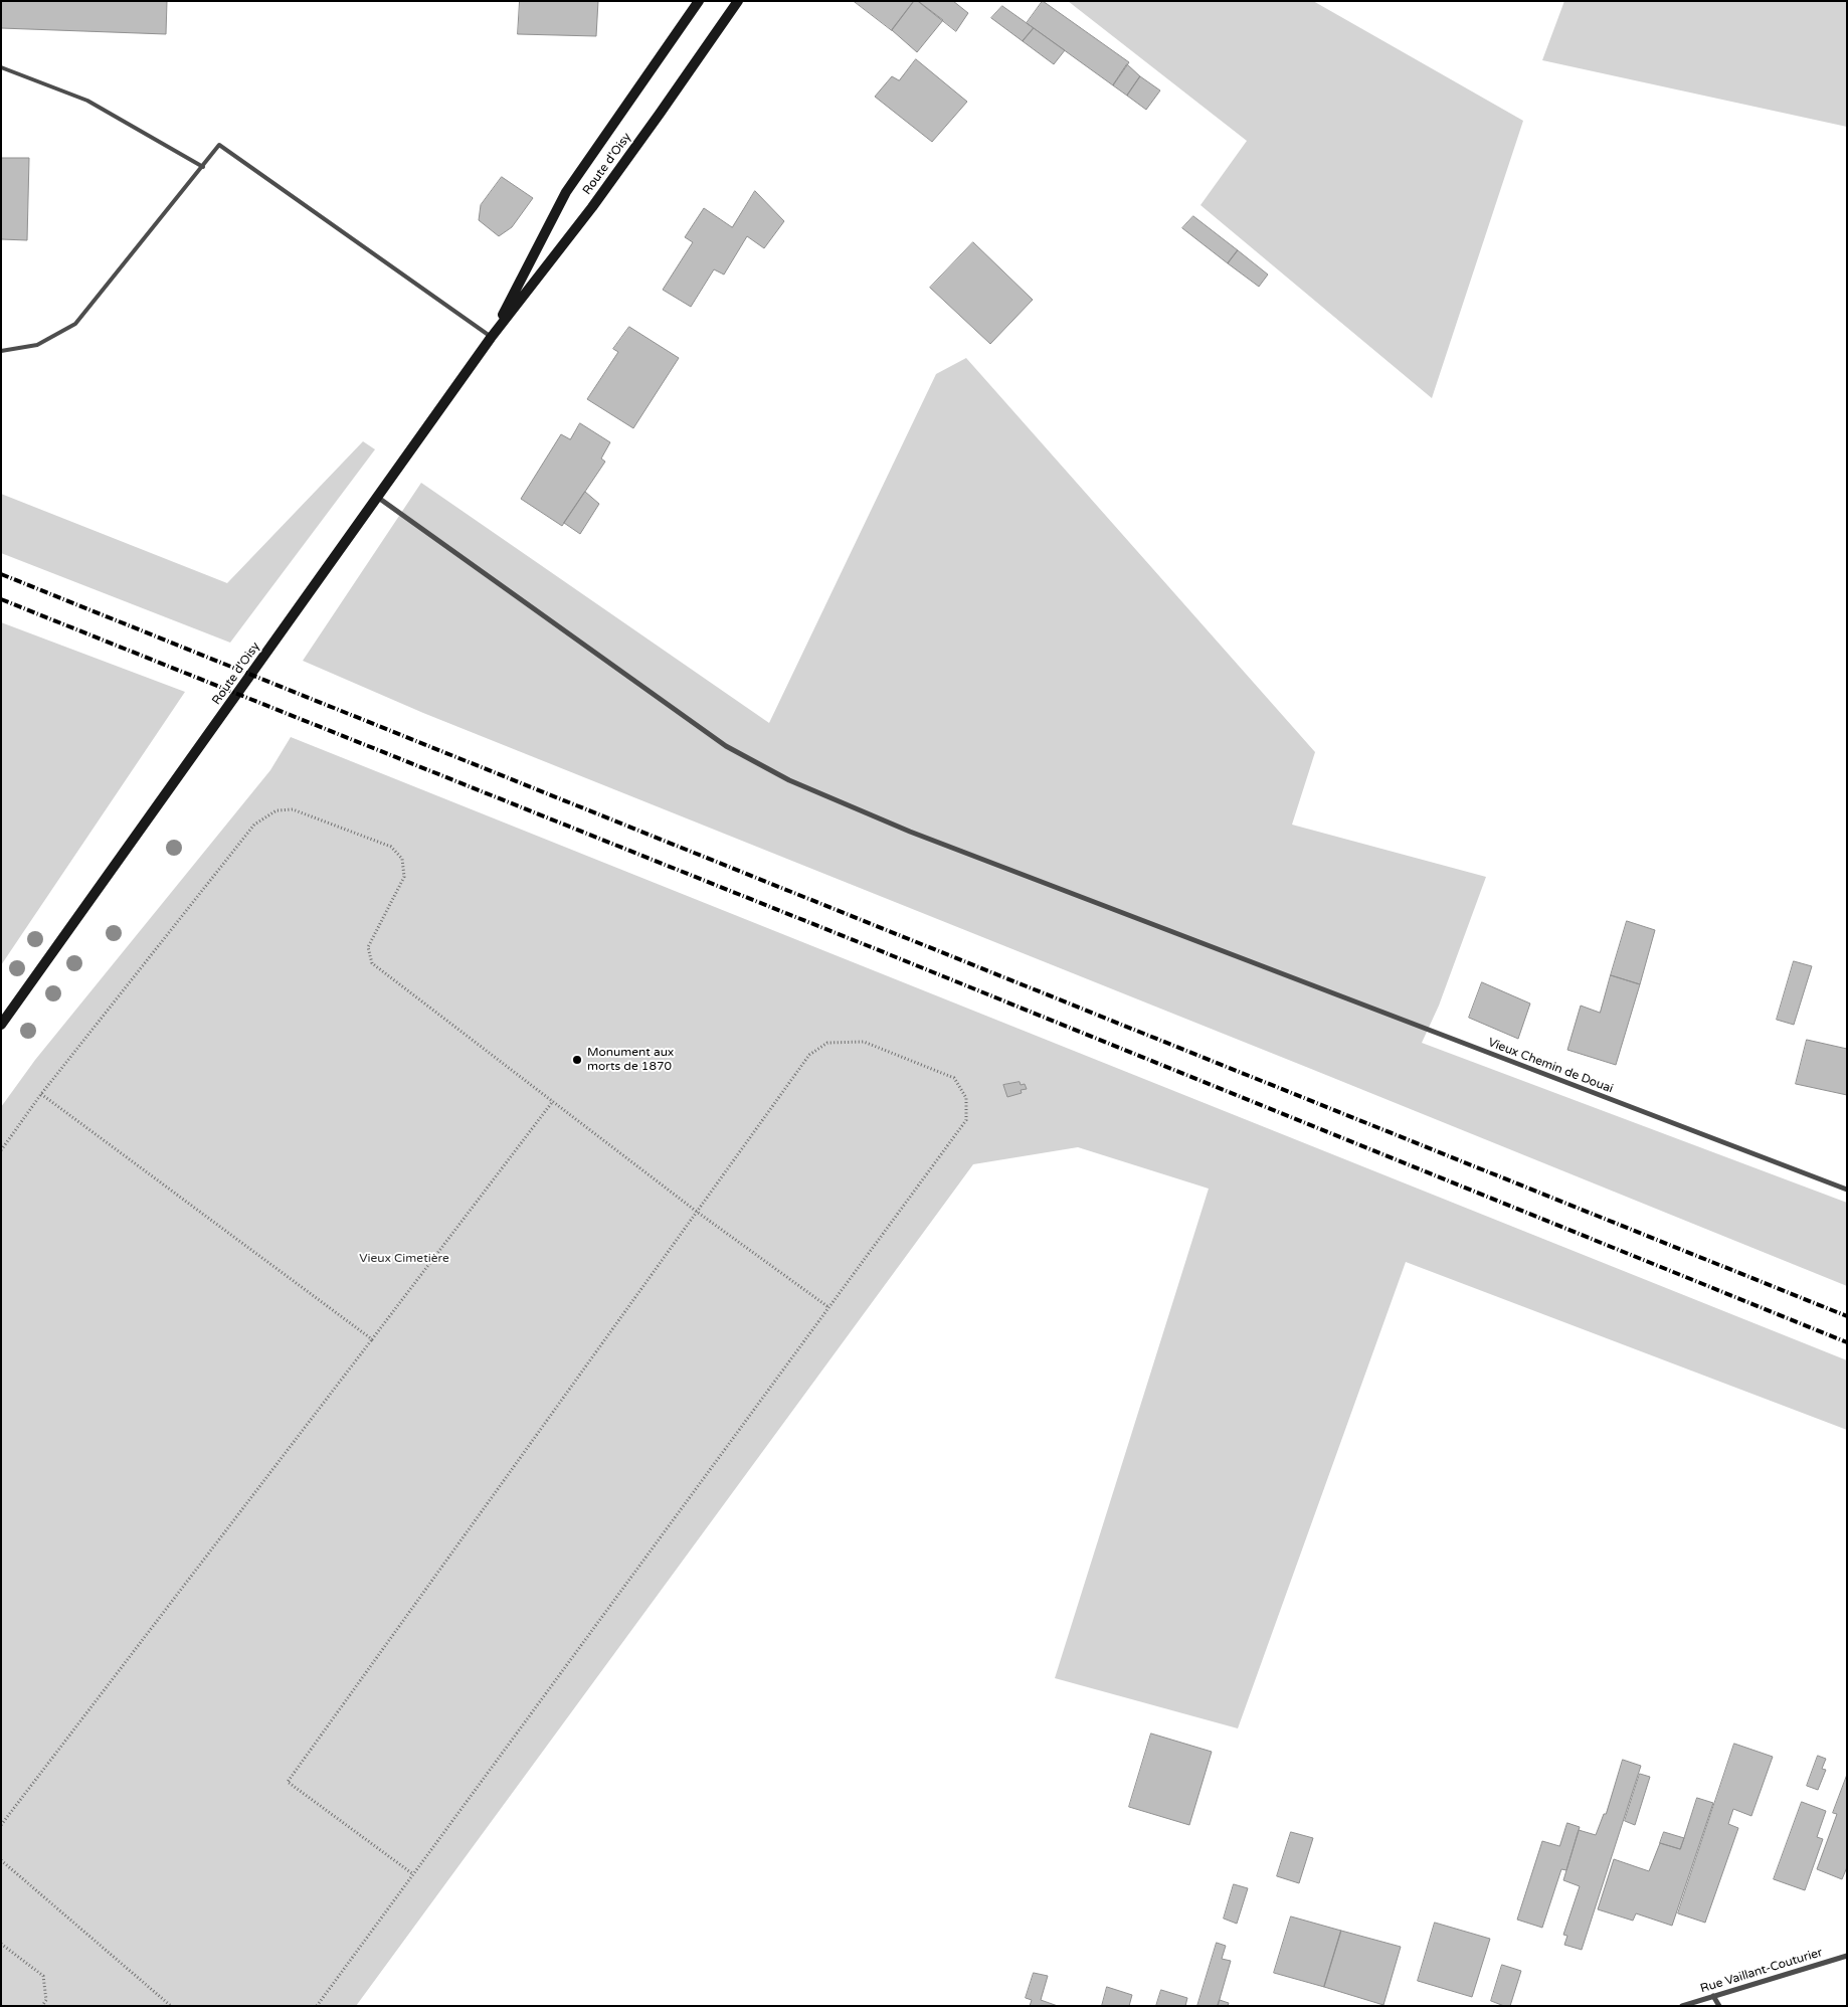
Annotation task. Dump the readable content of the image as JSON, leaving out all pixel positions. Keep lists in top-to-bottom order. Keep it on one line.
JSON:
{"streets":{"street":["Route d'Oisy","Vieux Chemin de Douai","Rue Vaillant-Couturier"]},"crossings":[["Route d'Oisy","Vieux Chemin de Douai"]],"parks":["Vieux Cimetière"],"places":["Monument aux morts de 1870"]}
